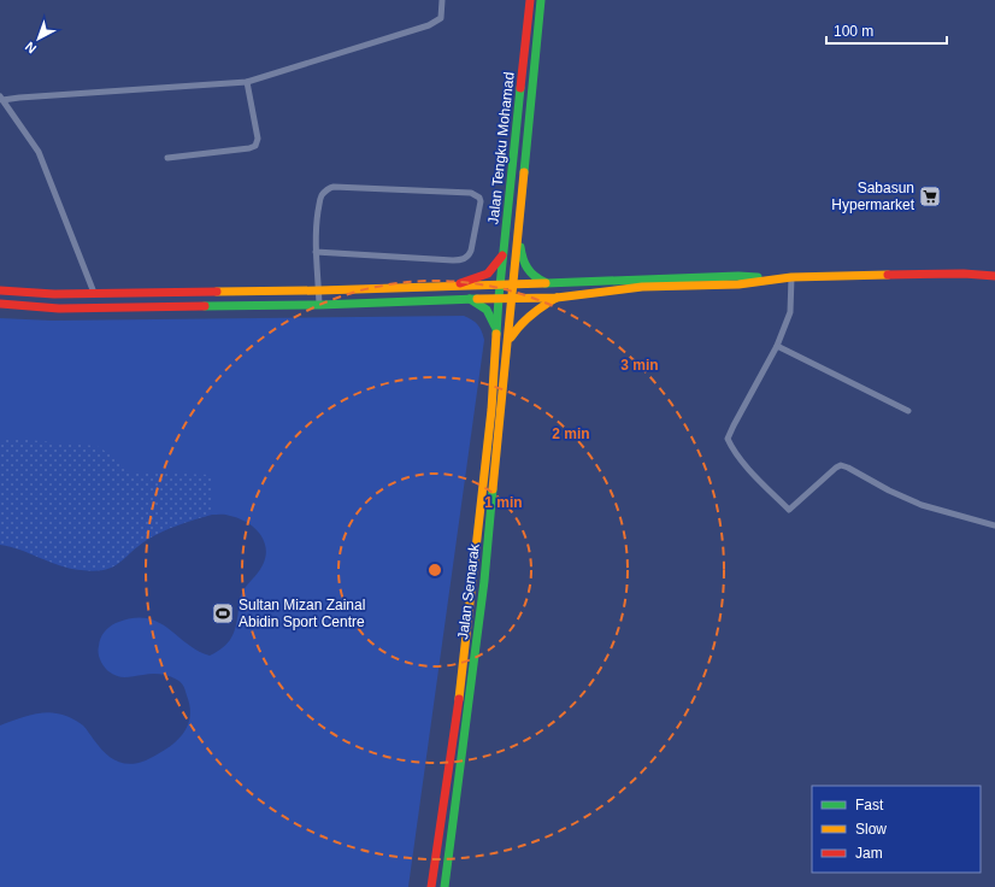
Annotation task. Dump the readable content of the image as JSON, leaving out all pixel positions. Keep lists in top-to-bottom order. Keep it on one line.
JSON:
{"streets":{"main road":["Jalan Tengku Mohamad","Jalan Semarak"]},"crossings":[["Jalan Tengku Mohamad","Jalan Semarak"]],"places":{"supermarket":["Sabasun Hypermarket"],"sports":["Sultan Mizan Zainal Abidin Sport Centre"]},"legend":["Fast","Slow","Jam"],"scale_bar":"100 m","north":"bottom left","rings":["3 min","2 min","1 min"]}
